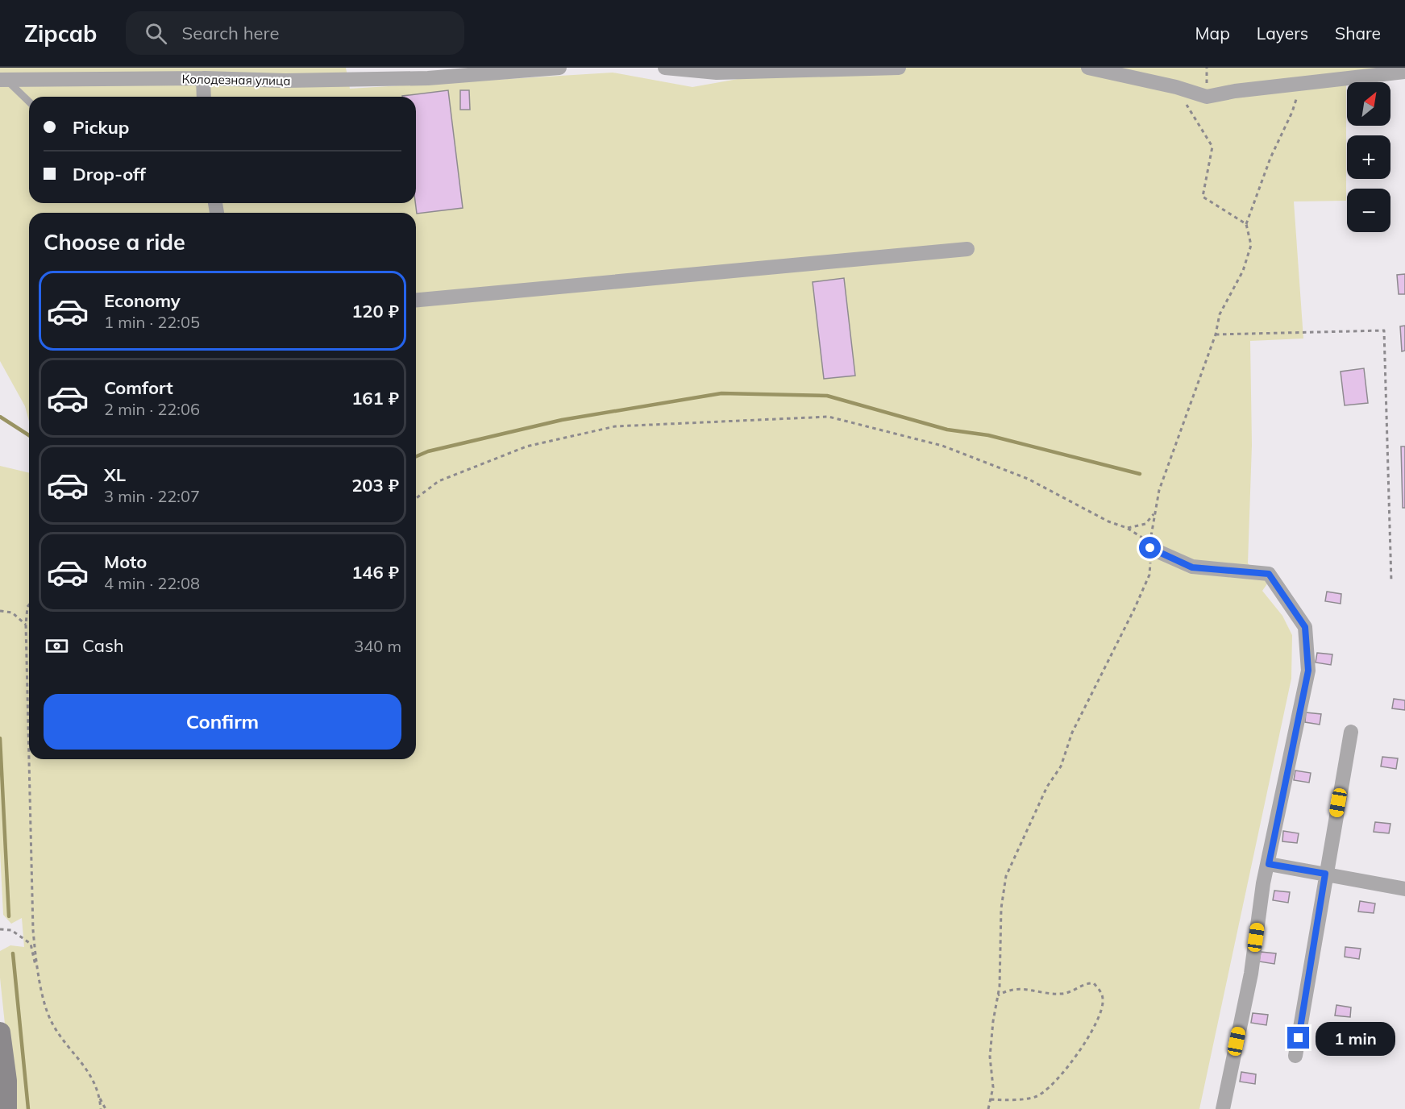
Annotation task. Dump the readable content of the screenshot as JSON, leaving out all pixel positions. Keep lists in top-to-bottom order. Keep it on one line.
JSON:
{"streets":{"street":["Колодезная улица"]},"north":"top right","page":{"header":"Zipcab","search":"Search here","nav":["Map","Layers","Share"],"map_buttons":["+","−"],"banner":["Pickup","Drop-off"],"heading":"Choose a ride","list":[{"name":"Economy","note":"1 min · 22:05","value":"120 ₽"},{"name":"Comfort","note":"2 min · 22:06","value":"161 ₽"},{"name":"XL","note":"3 min · 22:07","value":"203 ₽"},{"name":"Moto","note":"4 min · 22:08","value":"146 ₽"}],"pay":["Cash","340 m"],"buttons":"Confirm","bubble":"1 min"}}
